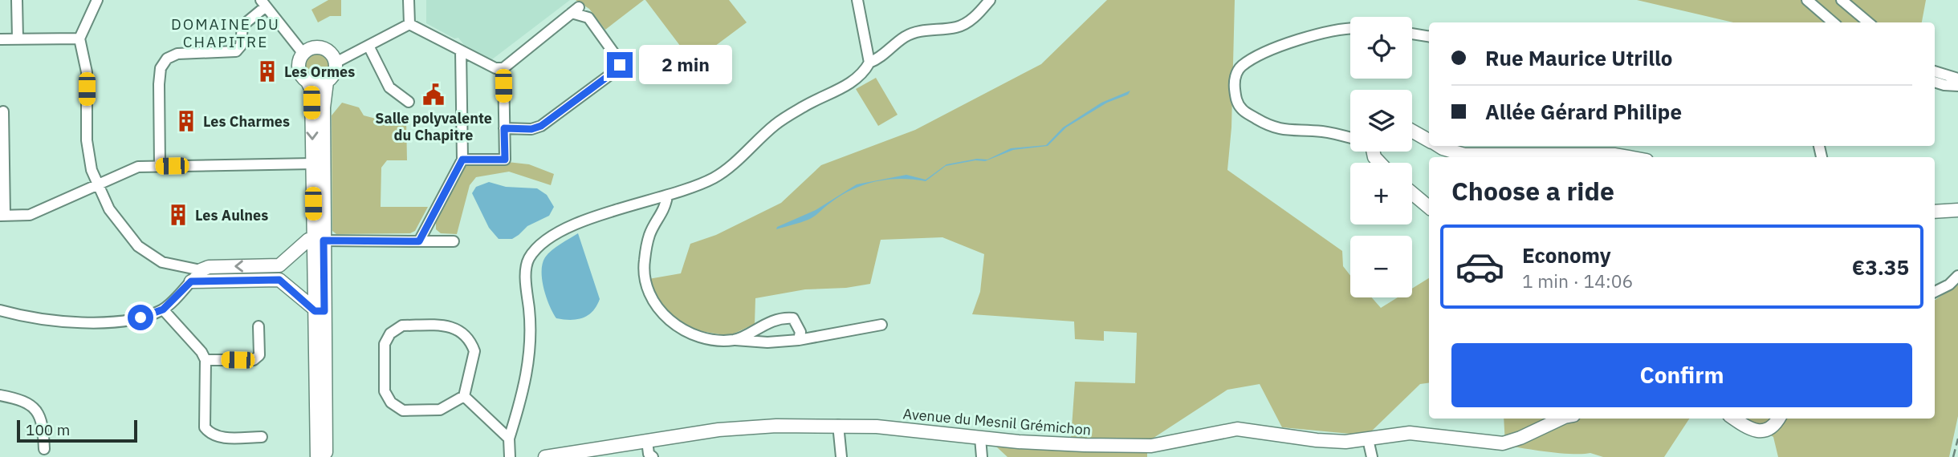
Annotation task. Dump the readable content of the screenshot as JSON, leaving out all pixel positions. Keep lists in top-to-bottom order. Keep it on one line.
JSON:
{"streets":{"street":["Avenue du Mesnil Grémichon"]},"districts":["DOMAINE DU CHAPITRE"],"places":{"building":["Les Ormes","Les Charmes","Les Aulnes"],"public building":["Salle polyvalente du Chapitre"]},"scale_bar":"100 m","page":{"map_buttons":["+","−"],"banner":["Rue Maurice Utrillo","Allée Gérard Philipe"],"bubble":"2 min","heading":"Choose a ride","list":[{"name":"Economy","note":"1 min · 14:06","value":"€3.35"}],"buttons":"Confirm","scale":"100 m"}}
